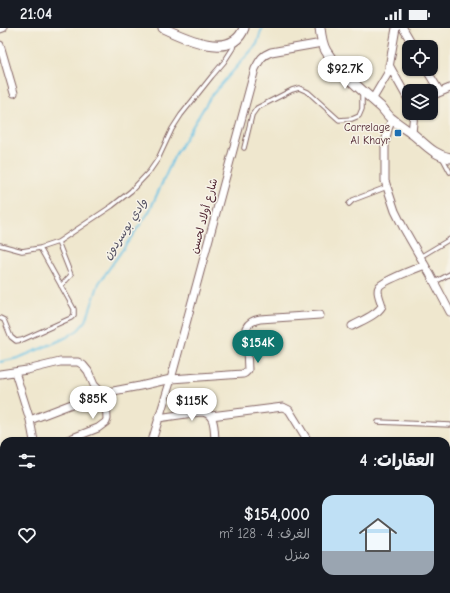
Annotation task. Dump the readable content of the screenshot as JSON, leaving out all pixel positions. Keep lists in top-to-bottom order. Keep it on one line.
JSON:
{"streets":{"street":["شارع أولاد لحسن"]},"water":["وادي بوسردون"],"places":{"transit":["Carrelage Al Khayr"]},"page":{"status":"21:04","price":["$92.7K","$154K","$85K","$115K"],"heading":"العقارات: 4","list":[{"name":"$154,000","note":"الغرف: 4 · 128 m² · منزل"}]}}
